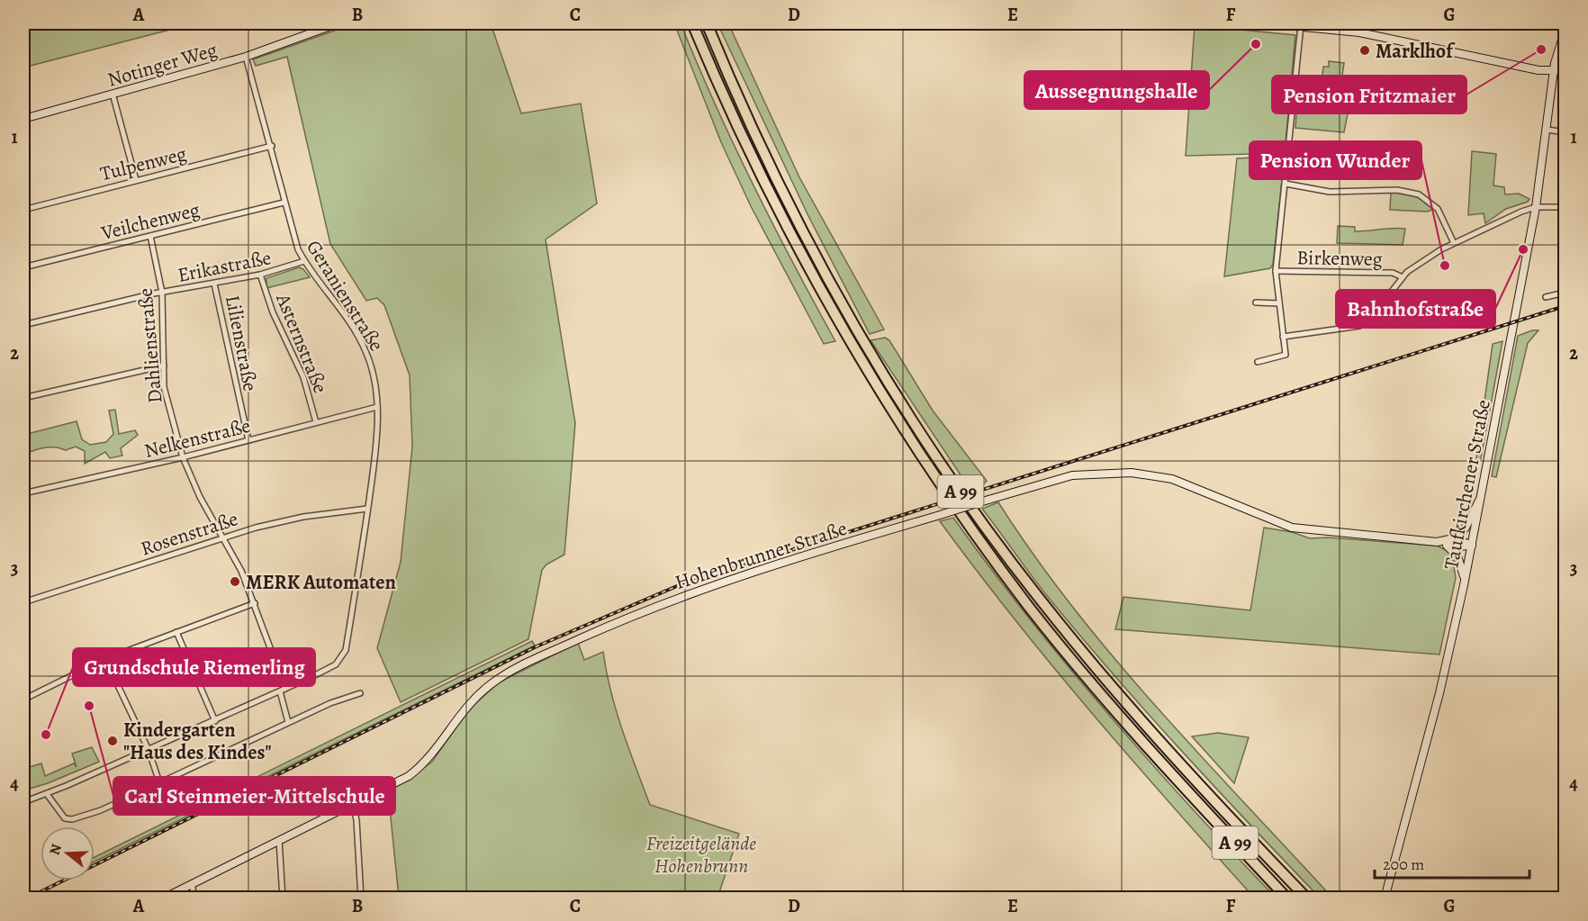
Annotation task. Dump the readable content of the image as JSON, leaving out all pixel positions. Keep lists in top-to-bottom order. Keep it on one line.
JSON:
{"streets":{"highway":["A 99"],"street":["Notinger Weg","Tulpenweg","Veilchenweg","Birkenweg","Erikastraße","Geranienstraße","Lilienstraße","Asternstraße","Dahlienstraße","Nelkenstraße","Taufkirchener Straße","Rosenstraße","Hohenbrunner Straße"]},"crossings":[["Notinger Weg","Geranienstraße"],["Tulpenweg","Geranienstraße"],["Veilchenweg","Geranienstraße"],["Veilchenweg","Dahlienstraße"],["Erikastraße","Geranienstraße"],["Erikastraße","Lilienstraße"],["Erikastraße","Asternstraße"],["Erikastraße","Dahlienstraße"],["Geranienstraße","Dahlienstraße"],["Geranienstraße","Nelkenstraße"],["Geranienstraße","Rosenstraße"],["Lilienstraße","Nelkenstraße"],["Asternstraße","Nelkenstraße"],["Dahlienstraße","Nelkenstraße"],["Dahlienstraße","Rosenstraße"],["Taufkirchener Straße","Hohenbrunner Straße"]],"parks":["Freizeitgelände Hohenbrunn"],"places":["Aussegnungshalle","Pension Fritzmaier","Marklhof","Bahnhofstraße","Pension Wunder","MERK Automaten","Carl Steinmeier-Mittelschule","Grundschule Riemerling","Kindergarten \"Haus des Kindes\""],"scale_bar":"200 m","north":"left","grid":{"columns":["A","B","C","D","E","F","G"],"rows":["1","2","3","4"]}}
